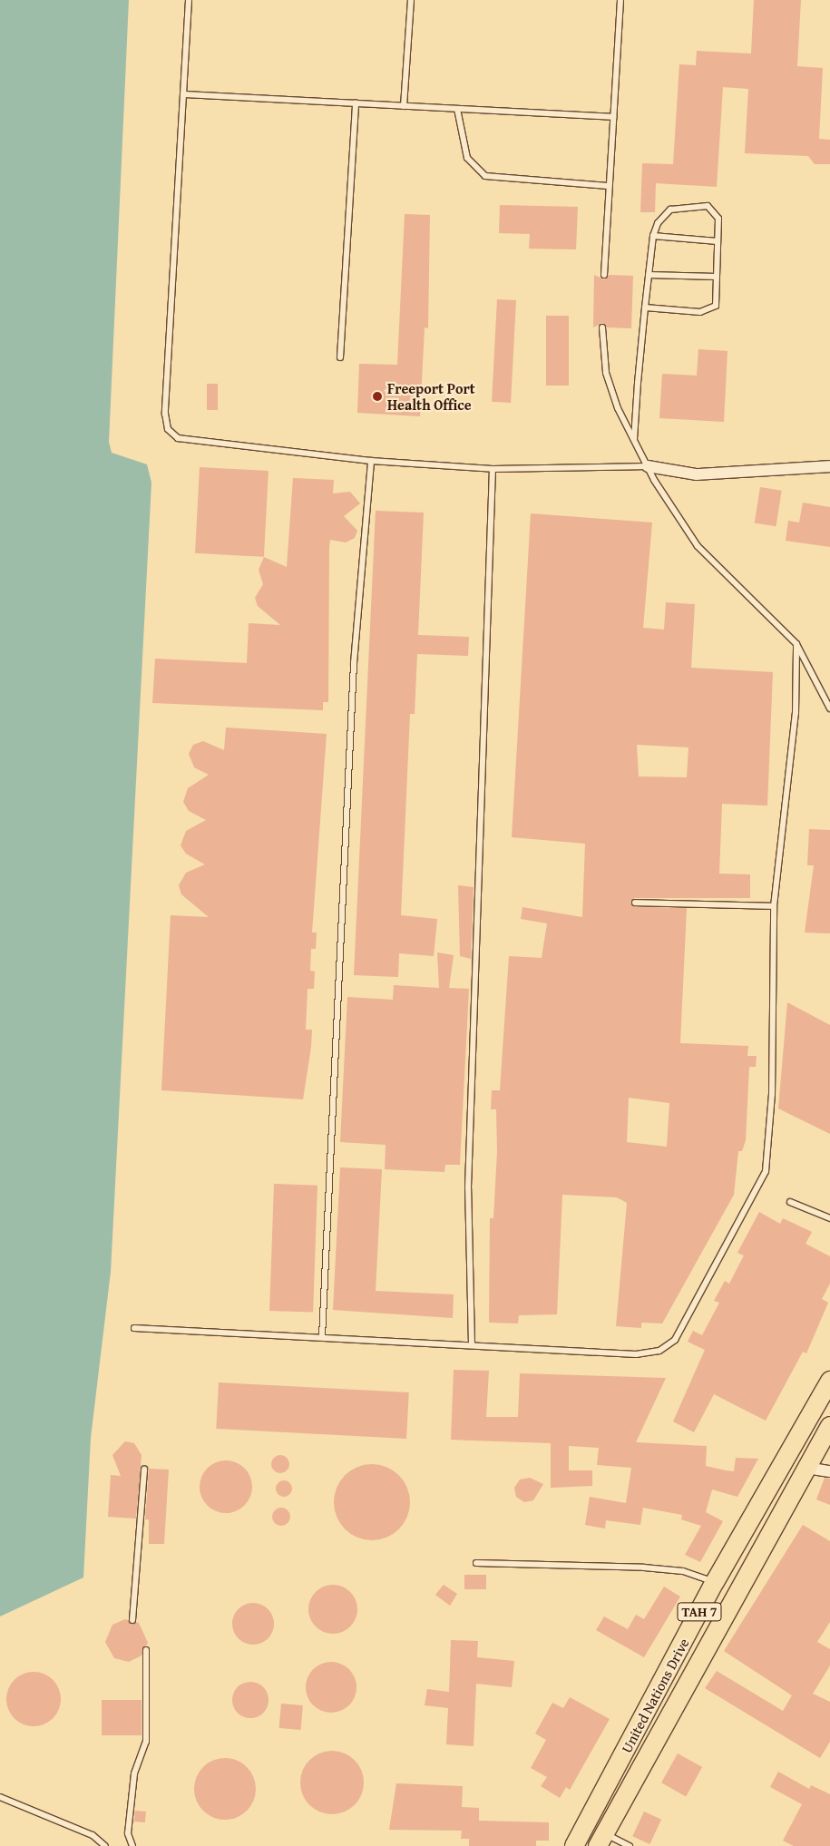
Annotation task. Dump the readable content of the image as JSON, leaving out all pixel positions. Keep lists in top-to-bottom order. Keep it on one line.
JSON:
{"streets":{"highway":["TAH 7","United Nations Drive"]},"places":["Freeport Port Health Office"]}
